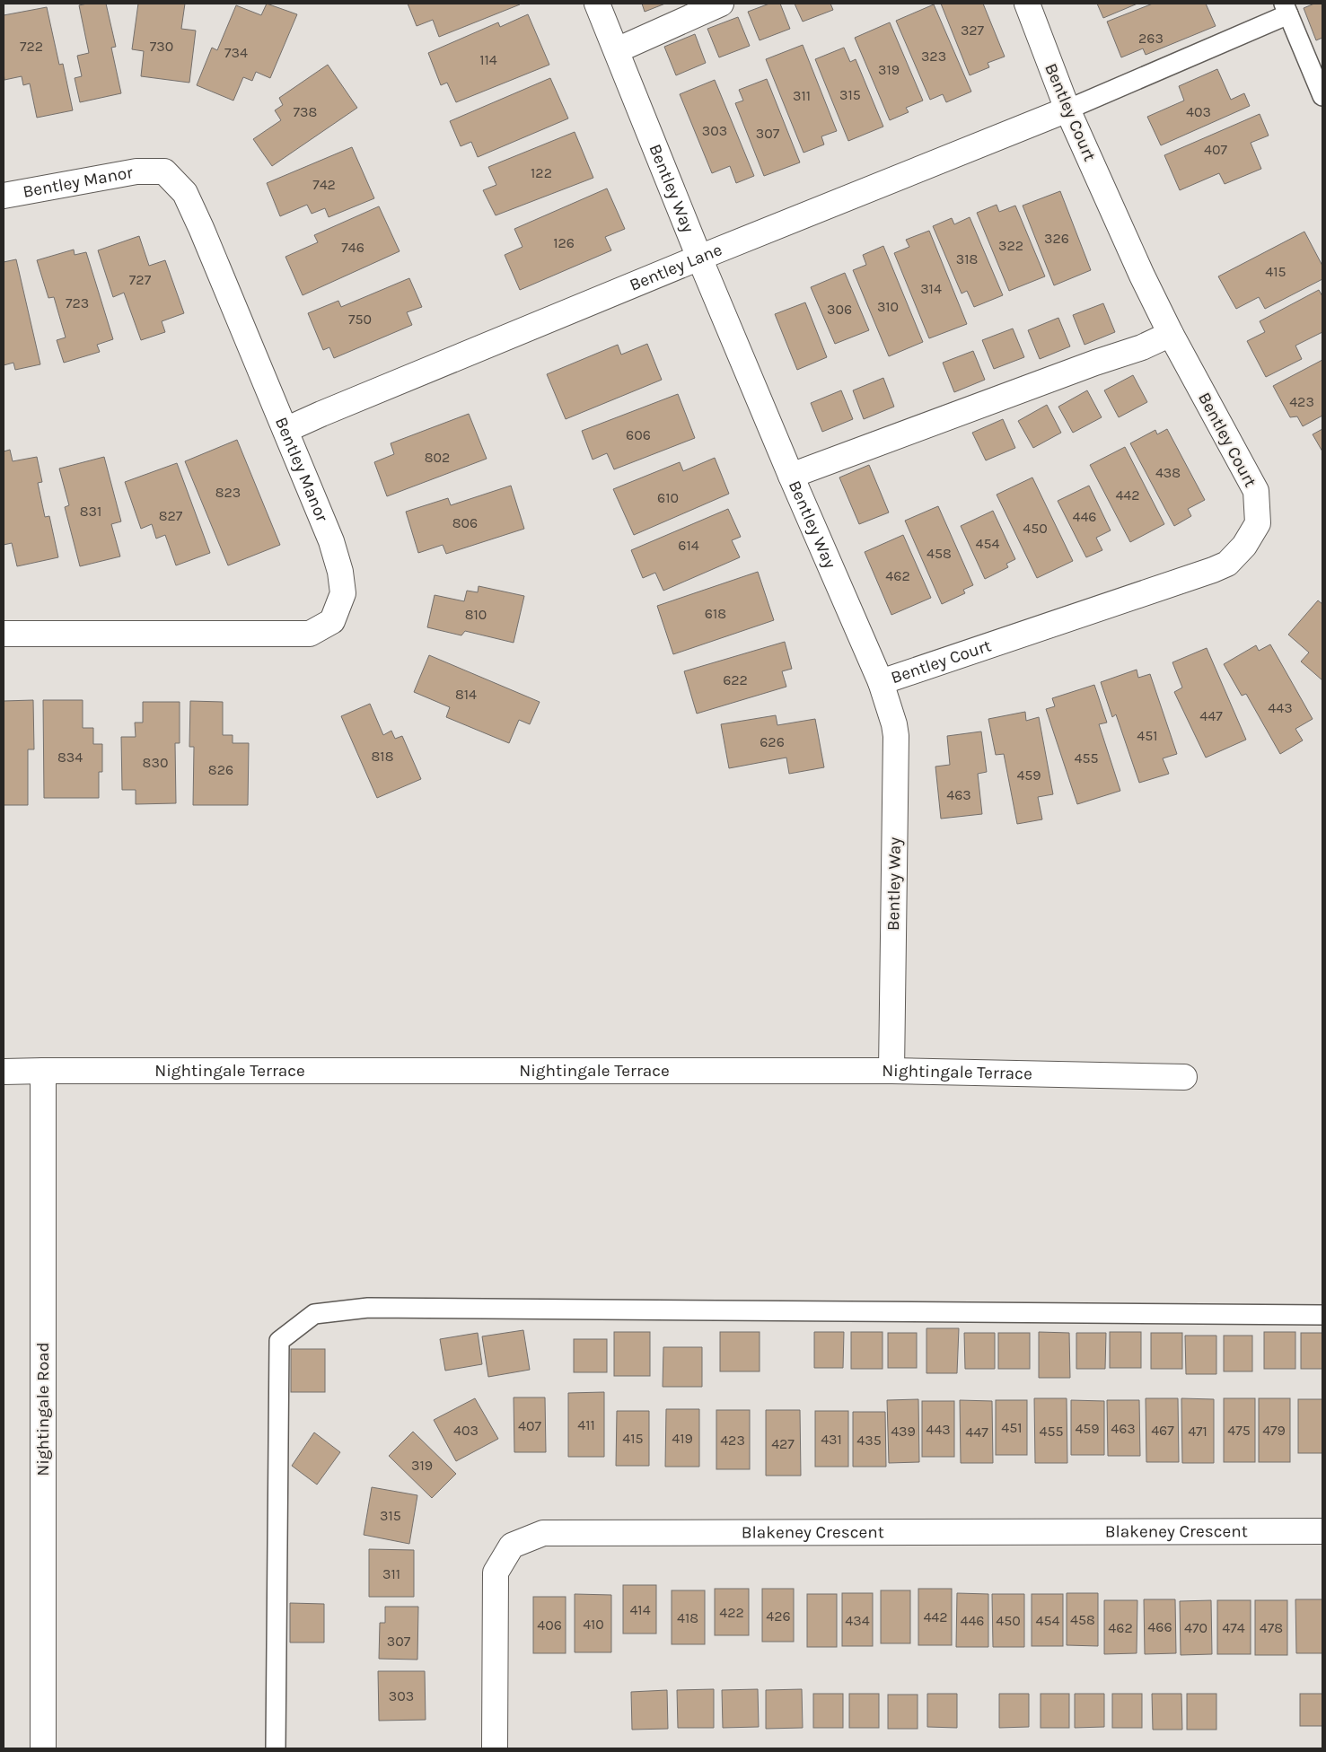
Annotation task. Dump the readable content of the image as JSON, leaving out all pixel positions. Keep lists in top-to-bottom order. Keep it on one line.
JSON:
{"streets":{"street":["Bentley Court","Bentley Manor","Bentley Way","Bentley Lane","Nightingale Terrace","Nightingale Road","Blakeney Crescent"]},"crossings":[["Bentley Court","Bentley Way"],["Bentley Court","Bentley Lane"],["Bentley Manor","Bentley Lane"],["Bentley Way","Bentley Lane"],["Bentley Way","Nightingale Terrace"],["Nightingale Terrace","Nightingale Road"]],"house_numbers":["327","263","722","730","734","323","114","319","315","311","738","403","303","307","407","122","742","326","126","322","746","318","415","727","314","723","310","306","750","423","606","802","438","823","442","610","831","827","446","806","450","454","614","458","462","618","810","622","814","443","447","451","626","818","834","455","830","826","459","463","411","407","451","459","463","443","403","467","475","479","439","455","471","447","415","419","431","423","435","427","319","315","311","414","422","426","442","418","458","434","446","450","454","410","406","466","462","470","474","478","307","303"]}
